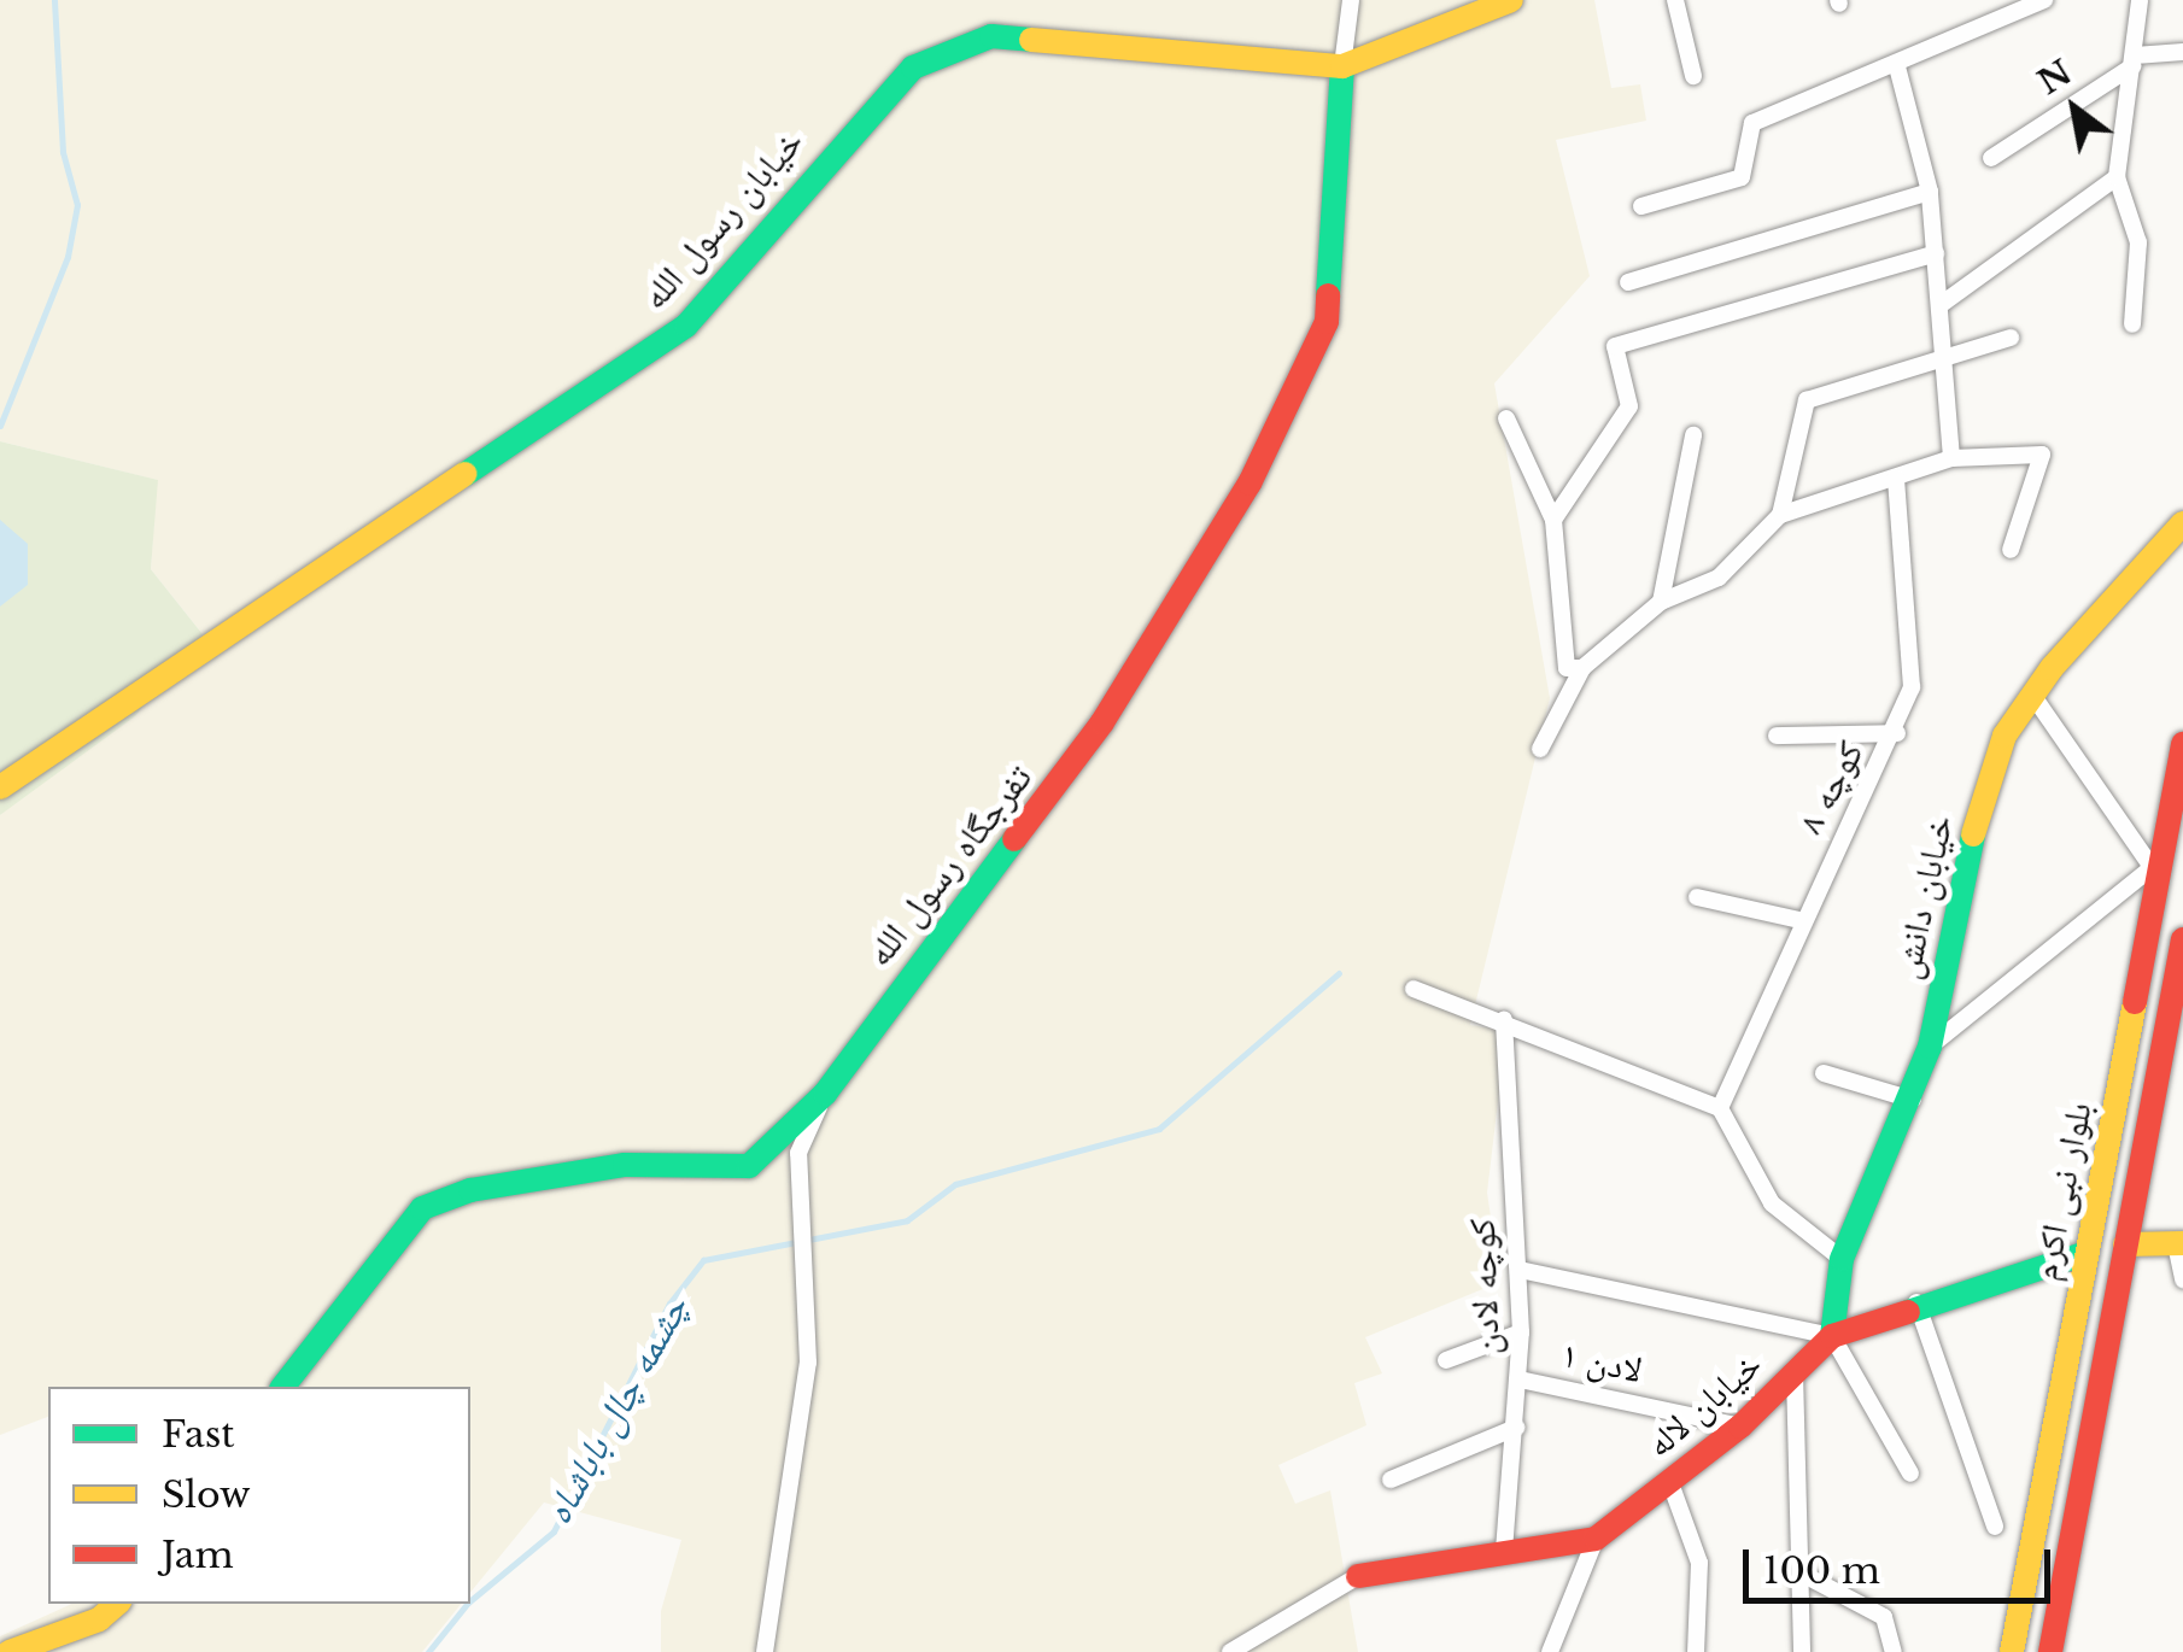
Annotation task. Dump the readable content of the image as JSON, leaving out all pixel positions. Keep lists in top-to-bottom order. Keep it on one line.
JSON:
{"streets":{"street":["خیابان رسول الله","کوچه ۸","تفرجگاه رسول الله","خیابان دانش","بلوار نبی اکرم","کوچه لادن","لادن ۱","خیابان لاله"]},"crossings":[["خیابان رسول الله","تفرجگاه رسول الله"],["خیابان دانش","خیابان لاله"],["بلوار نبی اکرم","خیابان لاله"],["کوچه لادن","لادن ۱"],["کوچه لادن","خیابان لاله"],["لادن ۱","خیابان لاله"]],"water":["چشمه چال باباشاه"],"legend":["Fast","Slow","Jam"],"scale_bar":"100 m","north":"top left"}
